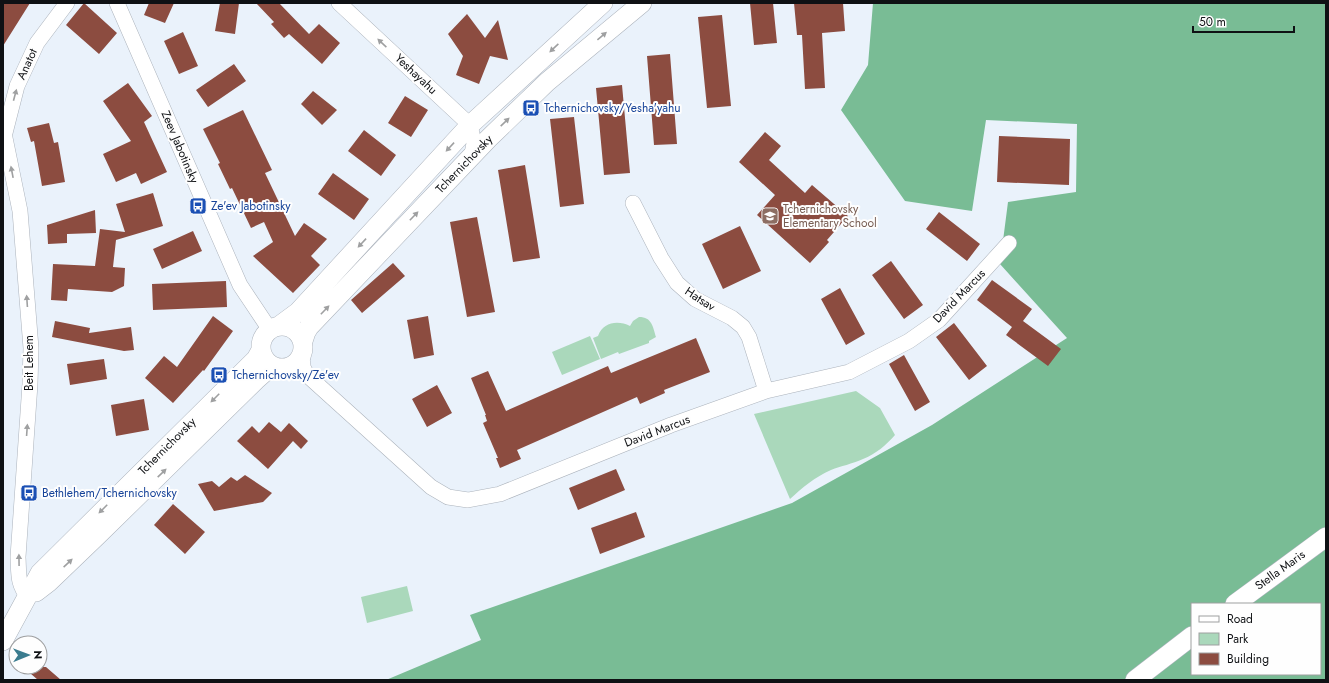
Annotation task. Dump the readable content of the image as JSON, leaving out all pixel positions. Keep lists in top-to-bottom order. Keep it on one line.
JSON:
{"streets":{"street":["Anatot","Yeshayahu","Zeev Jabotinsky","Tchernichovsky","David Marcus","Hatsav","Beit Lehem","Stella Maris"]},"crossings":[["Anatot","Beit Lehem"],["Yeshayahu","Tchernichovsky"],["Zeev Jabotinsky","Tchernichovsky"],["Zeev Jabotinsky","David Marcus"],["Tchernichovsky","David Marcus"],["Tchernichovsky","Beit Lehem"],["David Marcus","Hatsav"]],"one_way":["Anatot","Yeshayahu","Beit Lehem"],"places":{"bus stop":["Tchernichovsky/Yesha'yahu","Ze'ev Jabotinsky","Tchernichovsky/Ze'ev","Bethlehem/Tchernichovsky"],"school or university":["Tchernichovsky Elementary School"]},"legend":["Road","Park","Building"],"scale_bar":"50 m","north":"right"}
